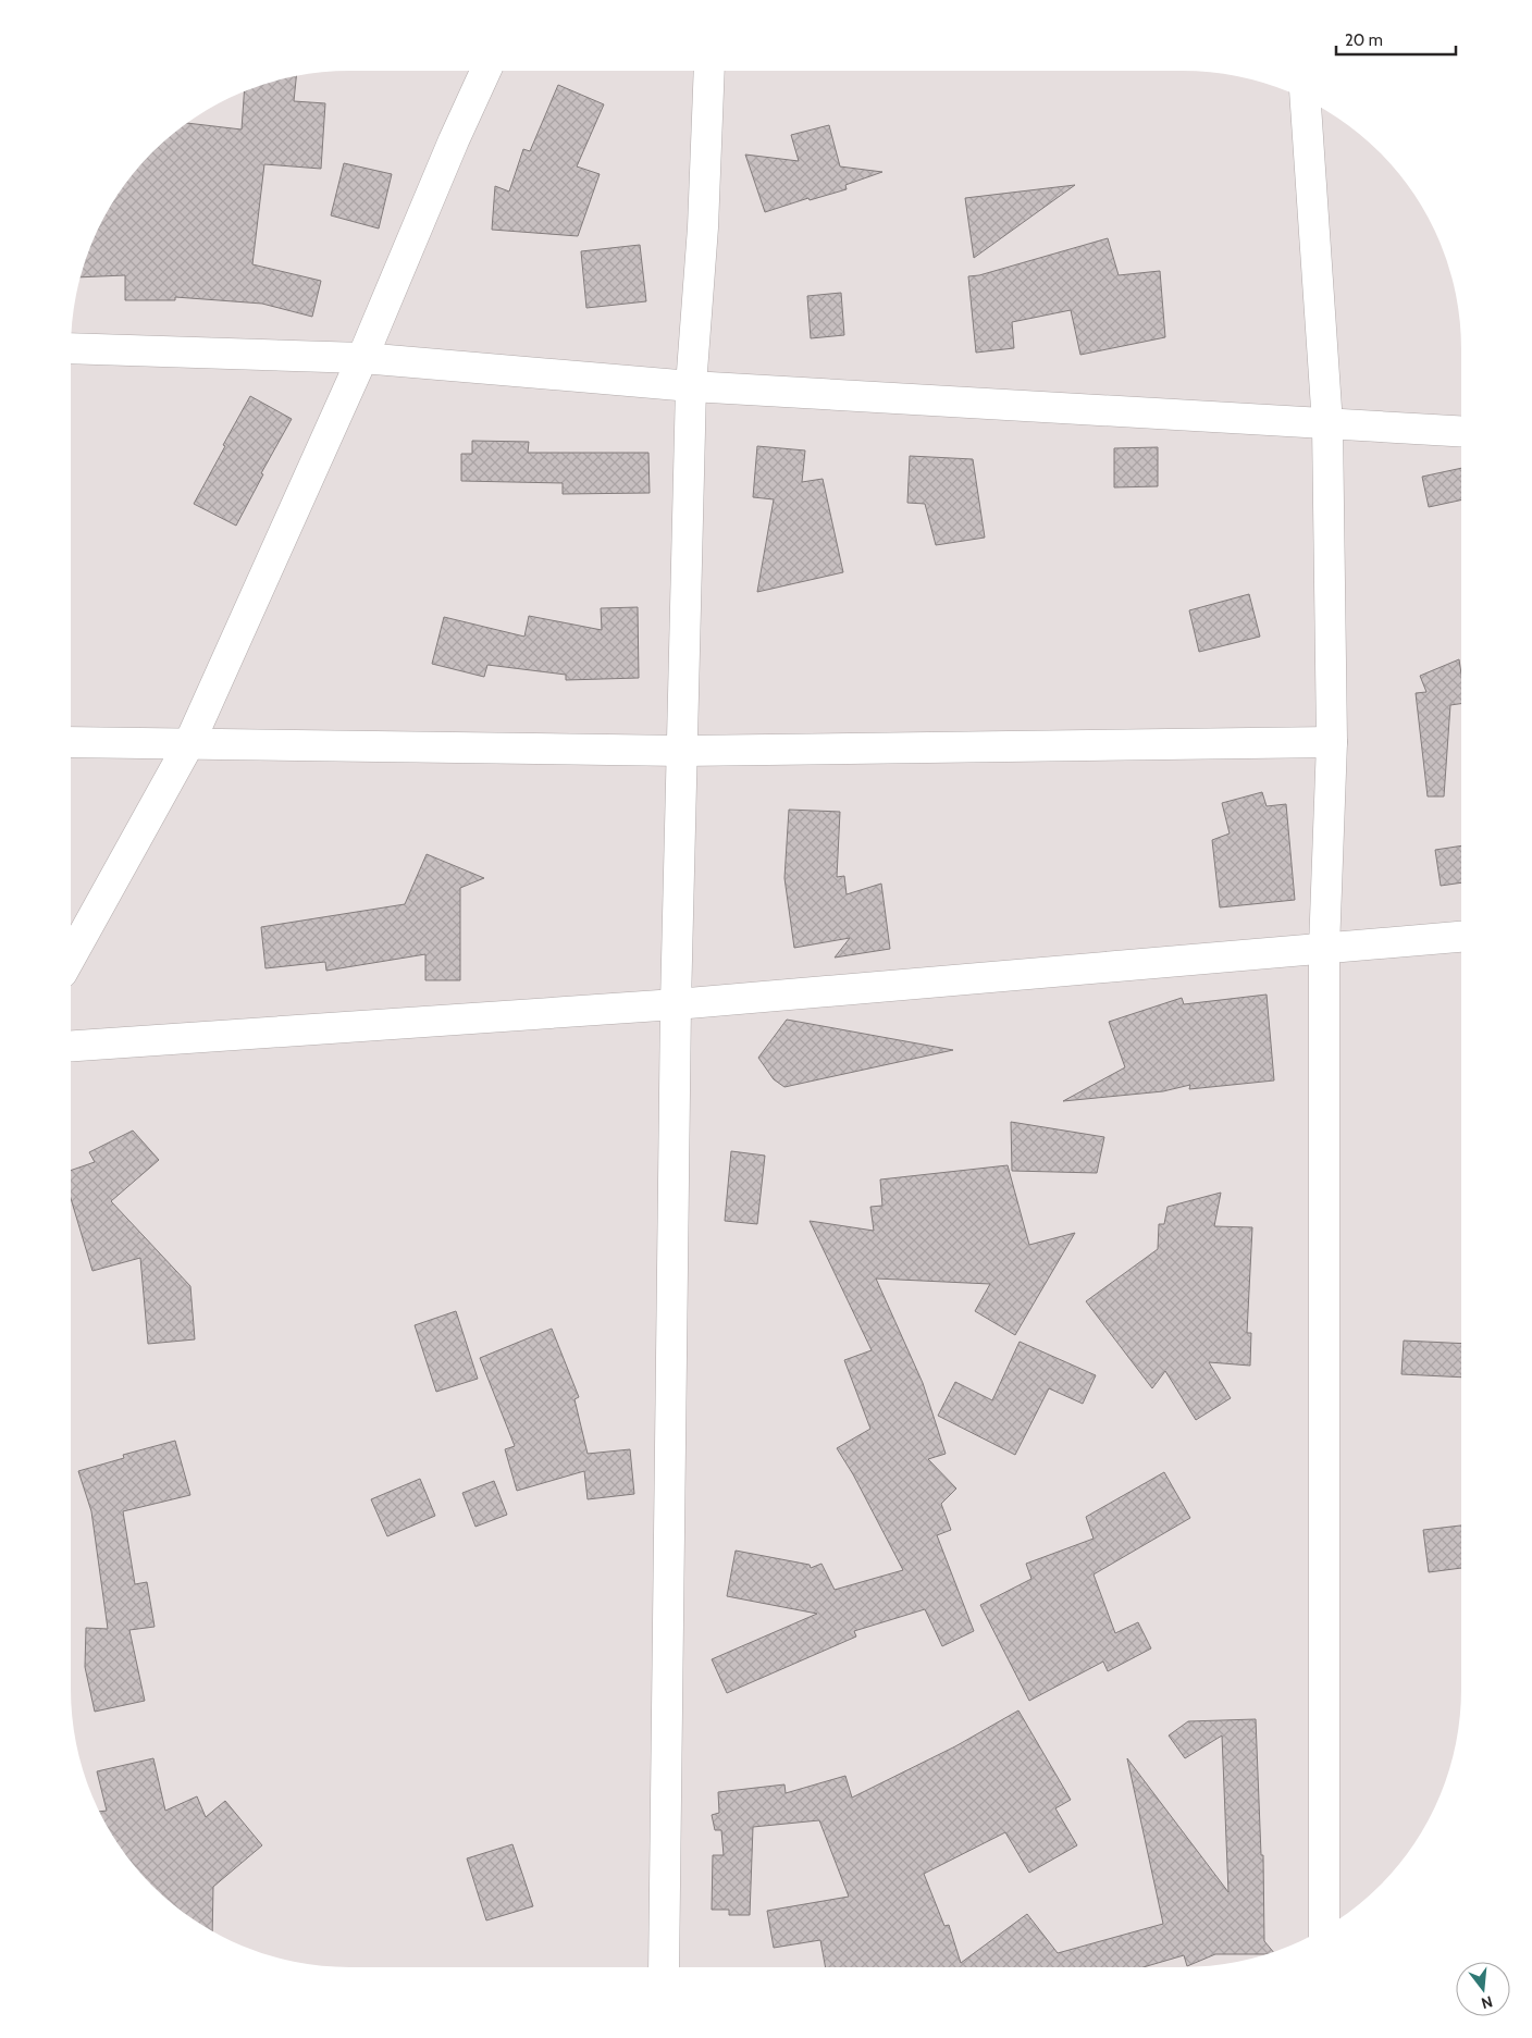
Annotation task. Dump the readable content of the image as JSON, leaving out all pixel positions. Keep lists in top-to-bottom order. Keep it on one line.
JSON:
{"scale_bar":"20 m","north":"bottom"}
